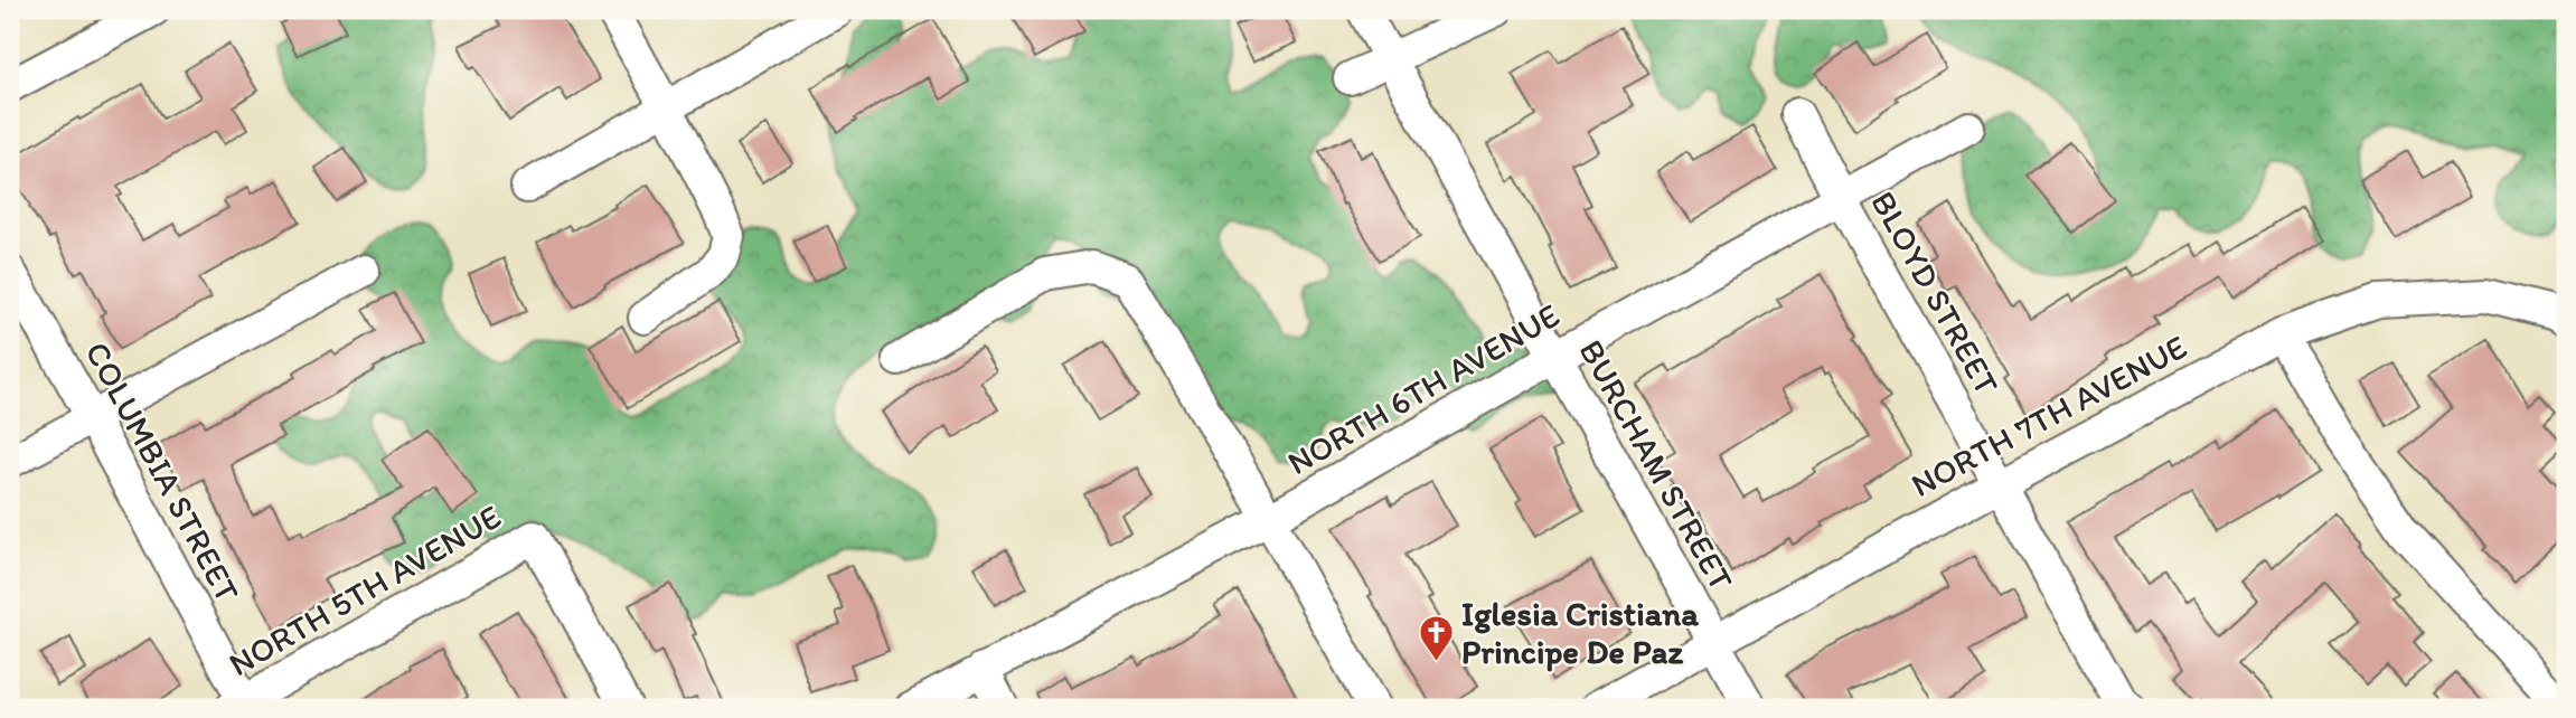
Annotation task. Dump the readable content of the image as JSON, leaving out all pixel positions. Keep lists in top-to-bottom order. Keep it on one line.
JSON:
{"streets":{"street":["BLOYD STREET","NORTH 6TH AVENUE","NORTH 7TH AVENUE","BURCHAM STREET","COLUMBIA STREET","NORTH 5TH AVENUE"]},"crossings":[["BLOYD STREET","NORTH 6TH AVENUE"],["BLOYD STREET","NORTH 7TH AVENUE"],["NORTH 6TH AVENUE","BURCHAM STREET"],["NORTH 7TH AVENUE","BURCHAM STREET"],["COLUMBIA STREET","NORTH 5TH AVENUE"]],"places":{"church":["Iglesia Cristiana Principe De Paz"]}}
